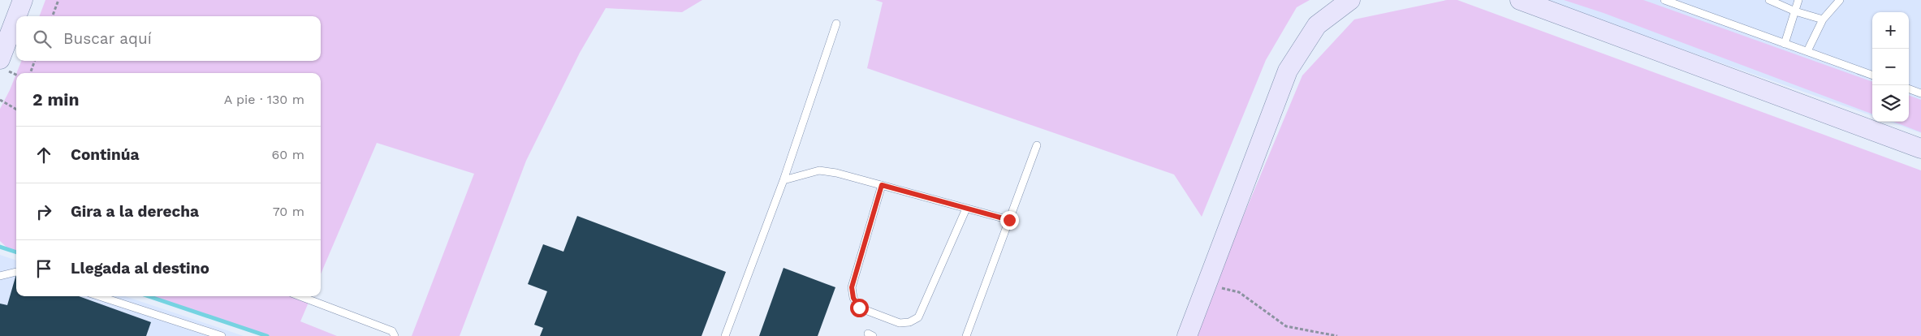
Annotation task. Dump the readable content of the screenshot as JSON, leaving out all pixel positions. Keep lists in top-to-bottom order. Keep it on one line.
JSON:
{"page":{"map_buttons":["+","−"],"search":"Buscar aquí","heading":["2 min","A pie · 130 m"],"list":[["Continúa","60 m"],["Gira a la derecha","70 m"],"Llegada al destino"]}}
